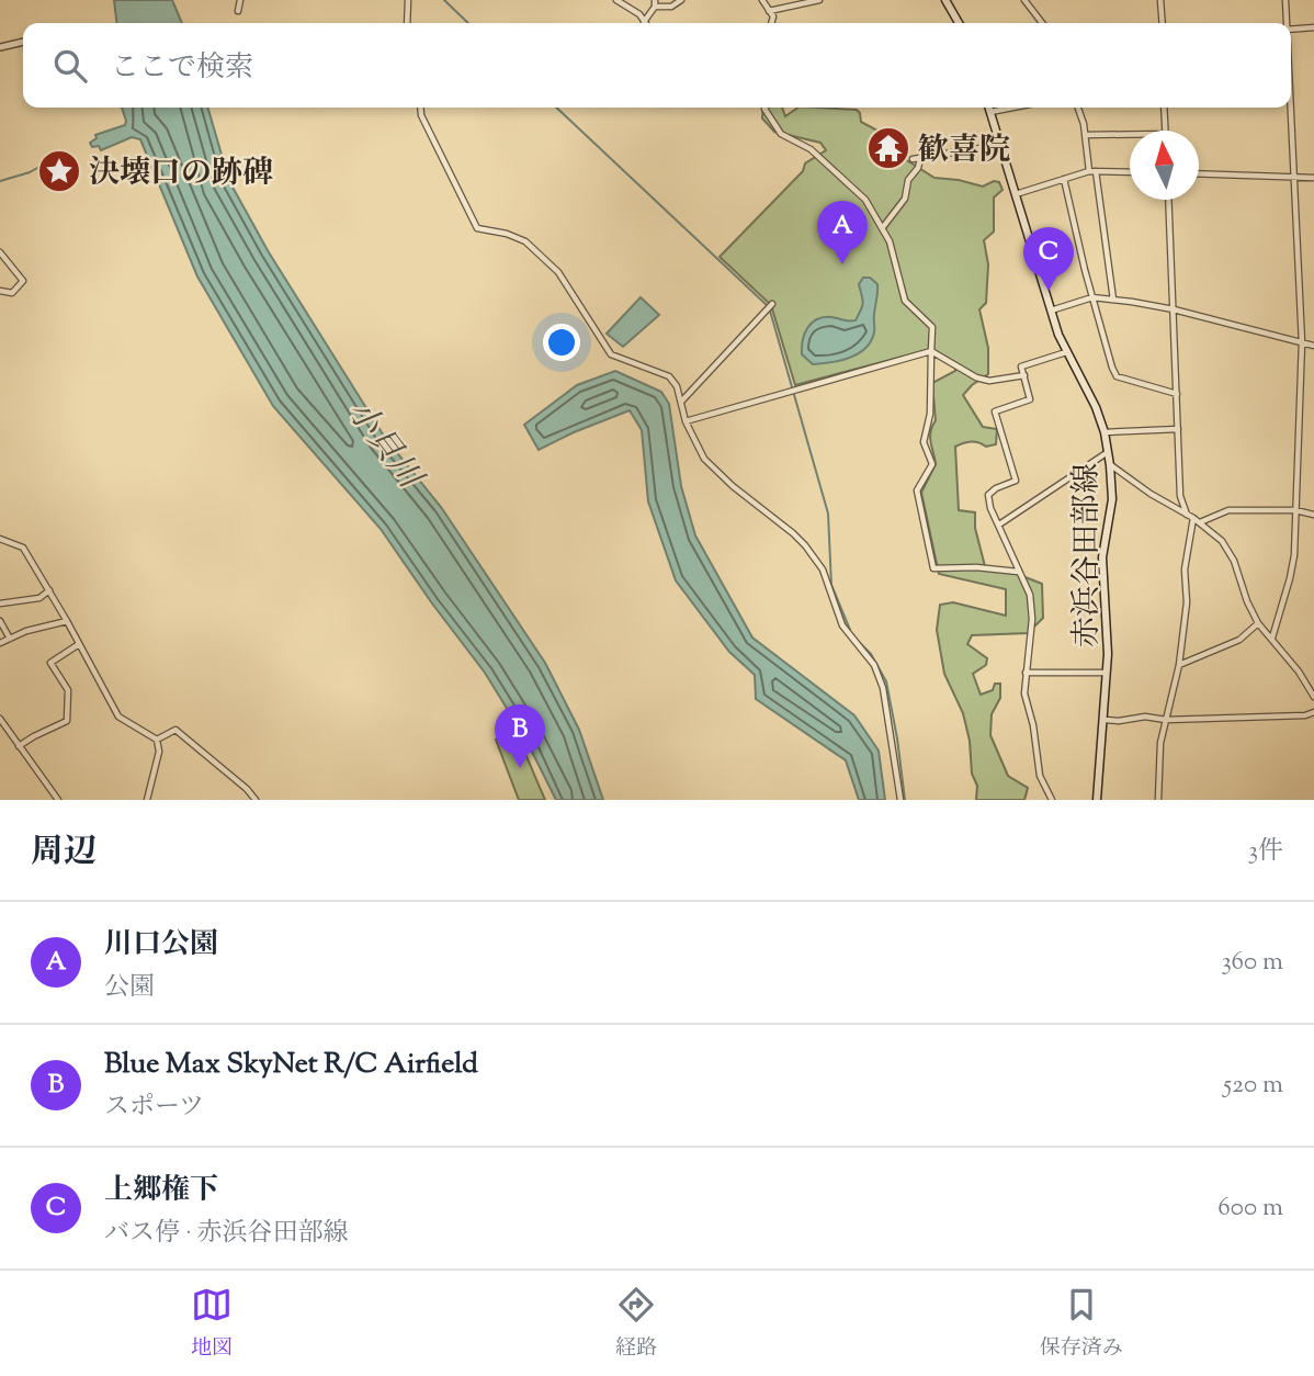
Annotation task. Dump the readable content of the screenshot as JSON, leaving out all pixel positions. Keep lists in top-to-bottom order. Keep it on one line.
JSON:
{"streets":{"main road":["赤浜谷田部線"]},"water":["小貝川"],"places":{"temple":["歓喜院"],"place":["決壊口の跡碑"]},"north":"top","page":{"search":"ここで検索","pins":["A","C","B"],"heading":["周辺","3件"],"list":[{"mark":"A","name":"川口公園","note":"公園","value":"360 m"},{"mark":"B","name":"Blue Max SkyNet R/C Airfield","note":"スポーツ","value":"520 m"},{"mark":"C","name":"上郷権下","note":"バス停 · 赤浜谷田部線","value":"600 m"}],"nav":["地図","経路","保存済み"]}}
